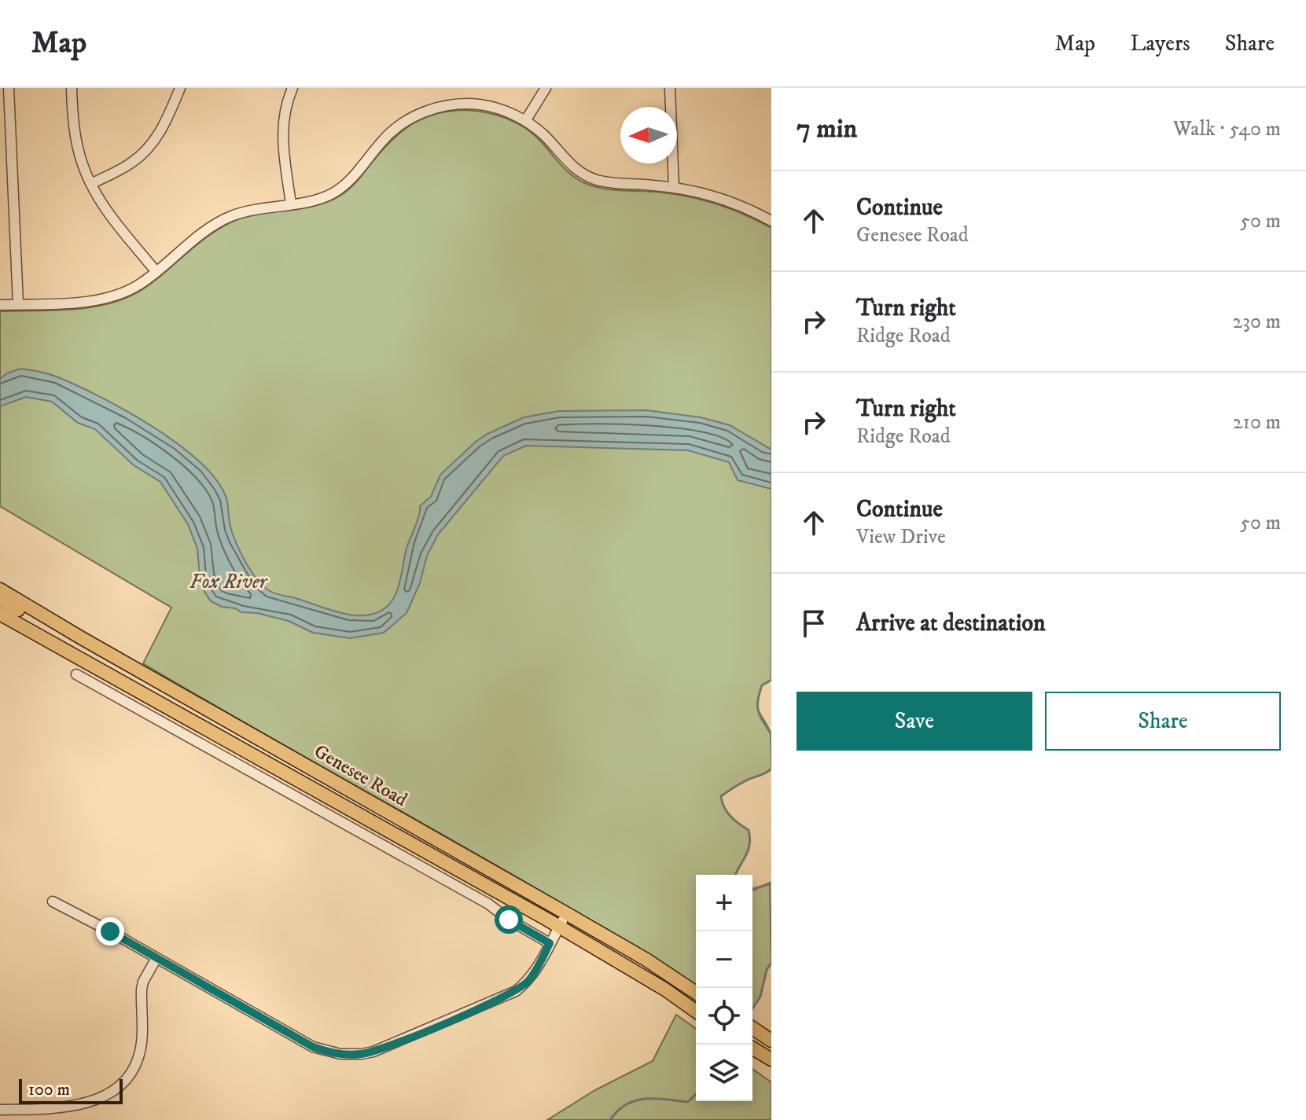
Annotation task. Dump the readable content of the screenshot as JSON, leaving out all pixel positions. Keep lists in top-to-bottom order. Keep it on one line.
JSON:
{"streets":{"main road":["Genesee Road"]},"water":["Fox River"],"scale_bar":"100 m","north":"left","page":{"header":"Map","nav":["Map","Layers","Share"],"heading":["7 min","Walk · 540 m"],"list":[["Continue","Genesee Road","50 m"],["Turn right","Ridge Road","230 m"],["Turn right","Ridge Road","210 m"],["Continue","View Drive","50 m"],"Arrive at destination"],"buttons":["Save","Share"],"map_buttons":["+","−"],"scale":"100 m"}}
